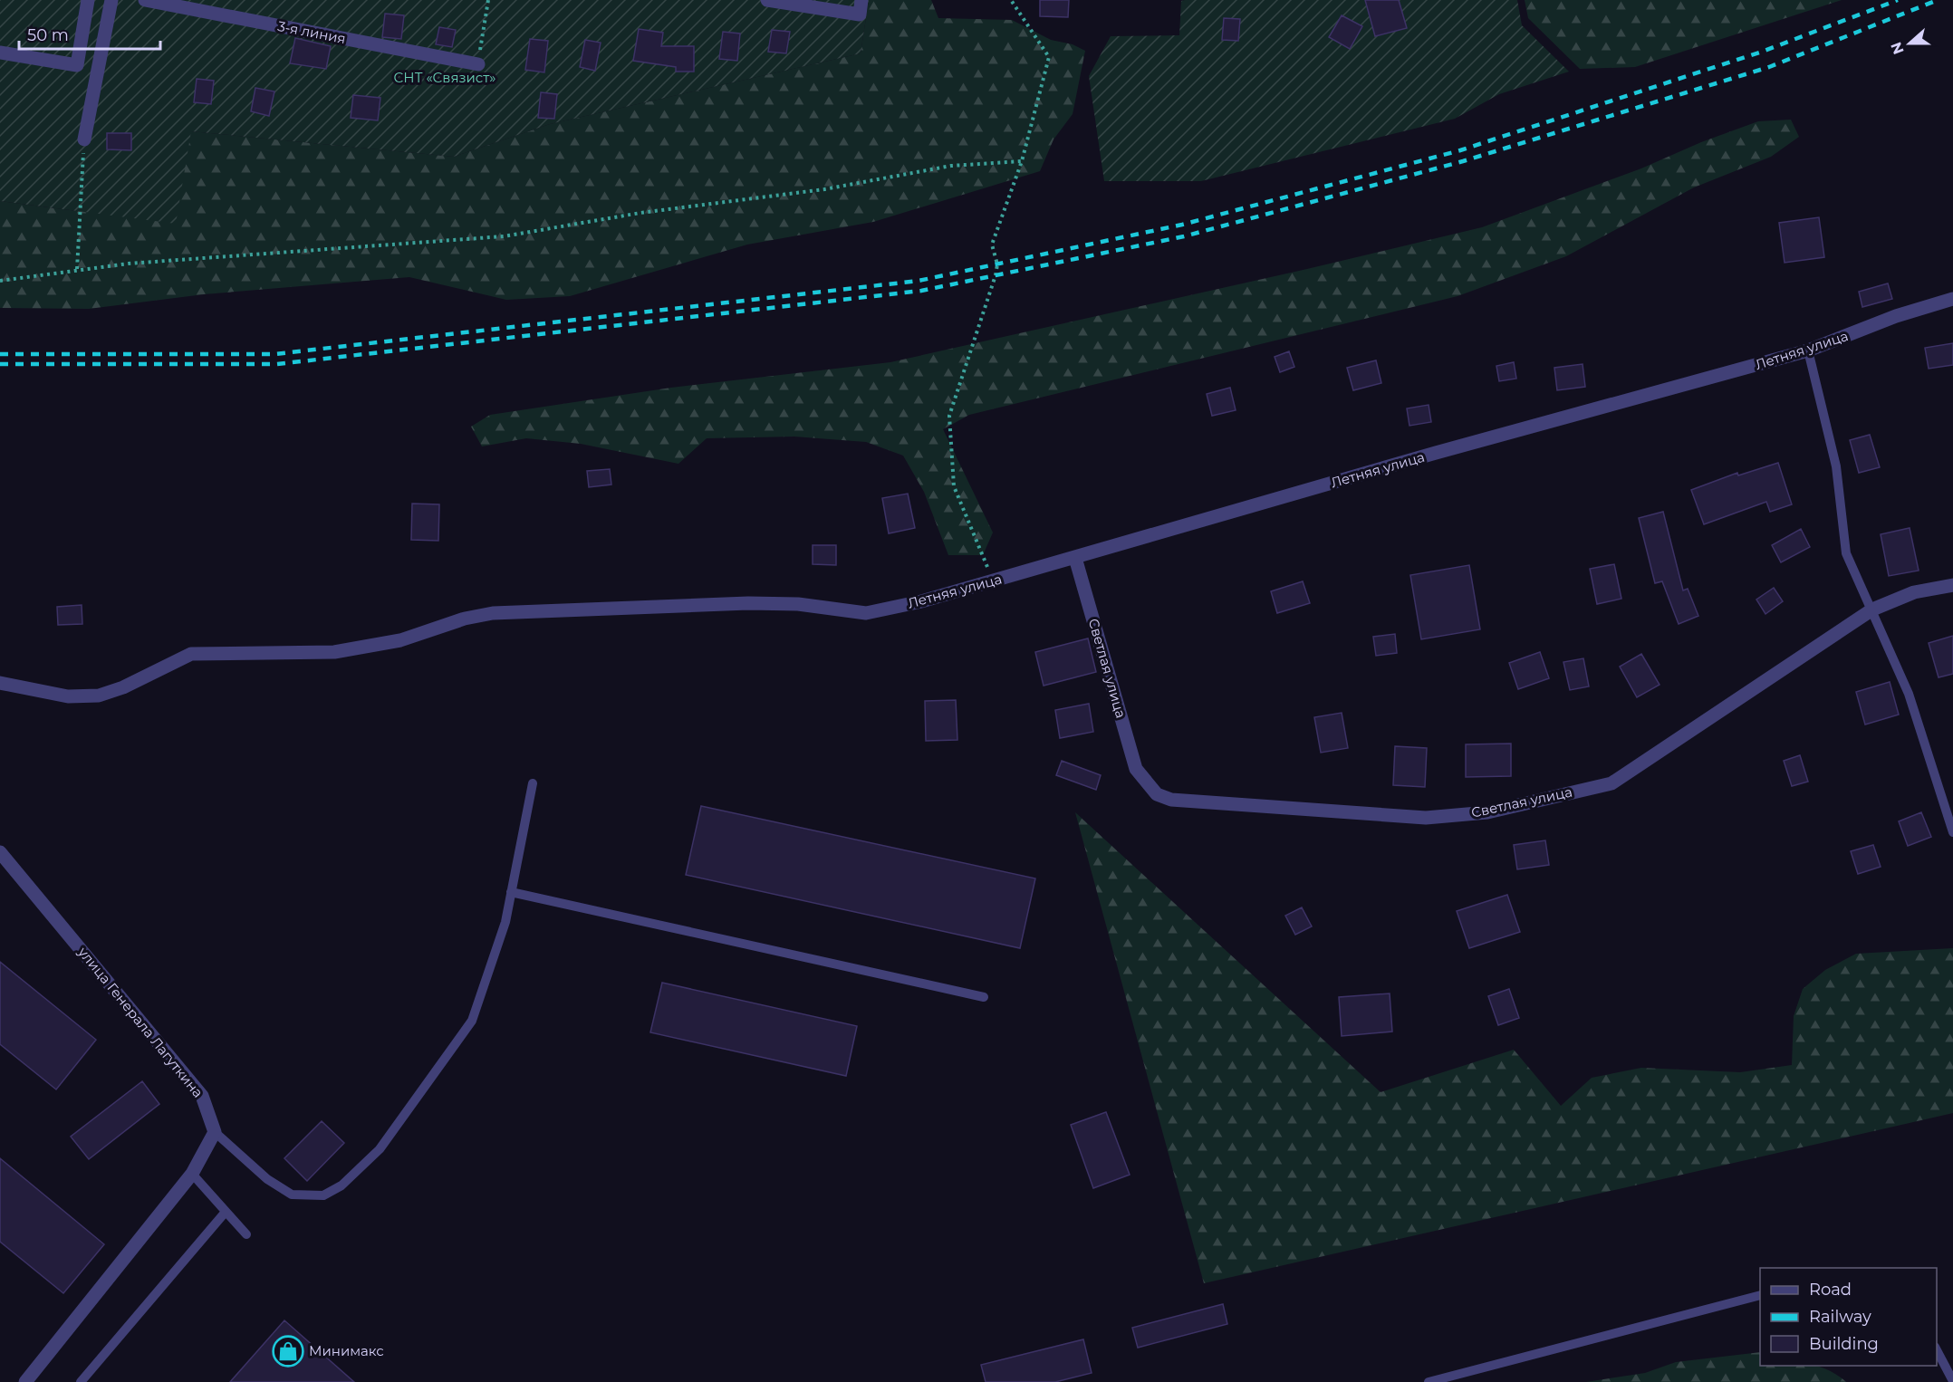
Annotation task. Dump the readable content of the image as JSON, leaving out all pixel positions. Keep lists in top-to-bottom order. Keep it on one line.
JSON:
{"streets":{"street":["3-я линия","Летняя улица","Светлая улица","улица Генерала Лагуткина"]},"crossings":[["Летняя улица","Светлая улица"]],"parks":["СНТ «Связист»"],"places":{"shop":["Минимакс"]},"legend":["Road","Railway","Building"],"scale_bar":"50 m","north":"left"}
